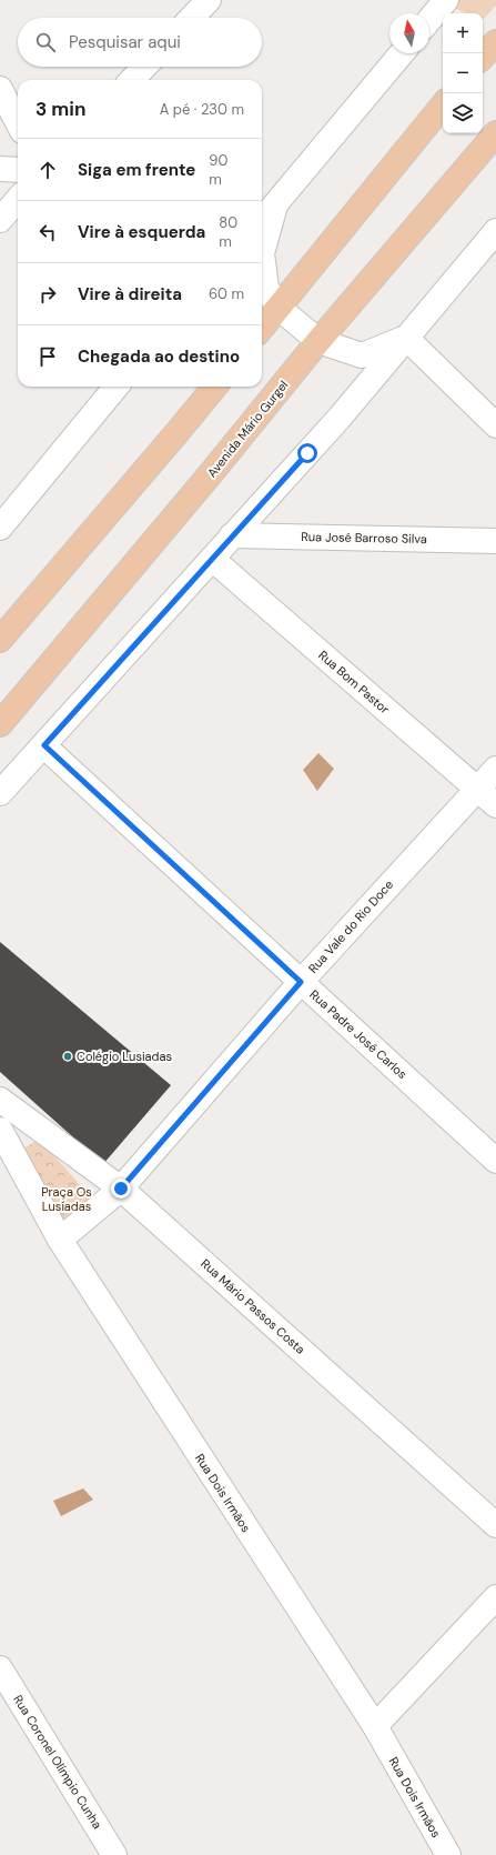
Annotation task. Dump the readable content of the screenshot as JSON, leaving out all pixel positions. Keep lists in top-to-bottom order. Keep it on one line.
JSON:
{"streets":{"main road":["Avenida Mário Gurgel"],"street":["Rua José Barroso Silva","Rua Bom Pastor","Rua Vale do Rio Doce","Rua Padre José Carlos","Rua Mário Passos Costa","Rua Dois Irmãos","Rua Coronel Olímpio Cunha"]},"crossings":[["Rua Bom Pastor","Rua Vale do Rio Doce"],["Rua Vale do Rio Doce","Rua Padre José Carlos"],["Rua Vale do Rio Doce","Rua Mário Passos Costa"],["Rua Vale do Rio Doce","Rua Dois Irmãos"]],"parks":["Praça Os Lusíadas"],"places":["Colégio Lusiadas"],"north":"top","page":{"map_buttons":["+","−"],"search":"Pesquisar aqui","heading":["3 min","A pé · 230 m"],"list":[["Siga em frente","90 m"],["Vire à esquerda","80 m"],["Vire à direita","60 m"],"Chegada ao destino"]}}
